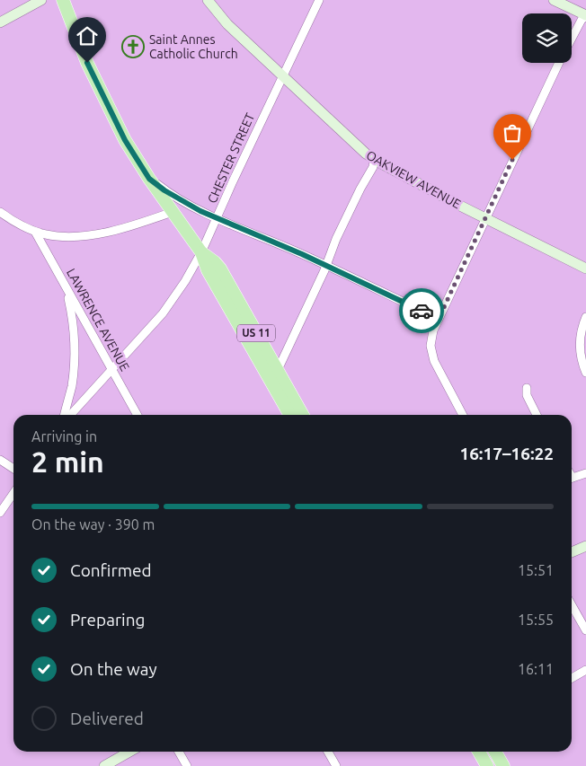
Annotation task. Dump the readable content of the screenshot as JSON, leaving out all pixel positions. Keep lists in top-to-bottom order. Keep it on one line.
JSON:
{"streets":{"main road":["OAKVIEW AVENUE","US 11"],"street":["CHESTER STREET","LAWRENCE AVENUE"]},"crossings":[["CHESTER STREET","OAKVIEW AVENUE"],["CHESTER STREET","LAWRENCE AVENUE"],["CHESTER STREET","US 11"]],"places":{"church":["Saint Annes Catholic Church"]},"page":{"heading":["2 min","Arriving in","16:17–16:22"],"bar":"On the way · 390 m","list":[["Confirmed","15:51"],["Preparing","15:55"],["On the way","16:11"],"Delivered"]}}
